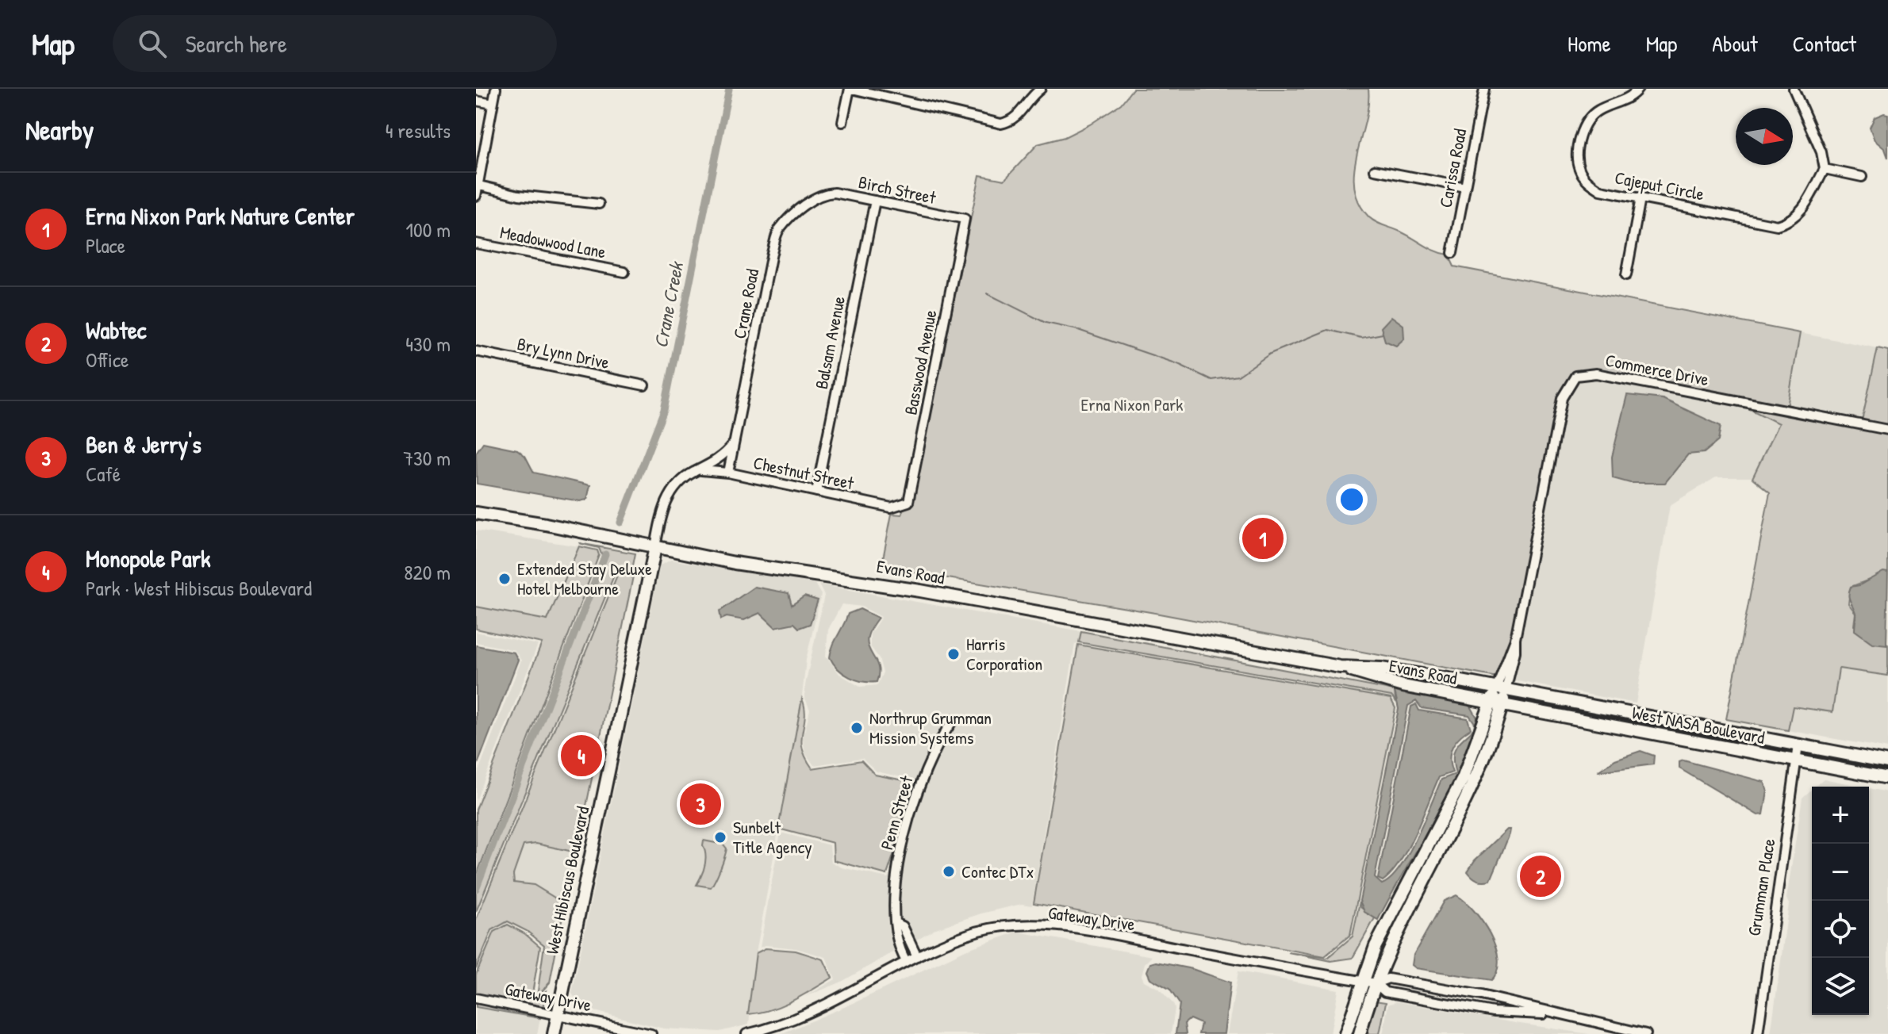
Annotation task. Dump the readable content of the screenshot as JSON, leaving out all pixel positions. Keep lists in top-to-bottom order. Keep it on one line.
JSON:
{"streets":{"street":["Carissa Road","Cajeput Circle","Birch Street","Meadowwood Lane","Crane Road","Balsam Avenue","Bry Lynn Drive","Basswood Avenue","Commerce Drive","Chestnut Street","Evans Road","West NASA Boulevard","Penn Street","West Hibiscus Boulevard","Grumman Place","Gateway Drive"]},"crossings":[["Birch Street","Crane Road"],["Birch Street","Balsam Avenue"],["Birch Street","Basswood Avenue"],["Crane Road","Chestnut Street"],["Balsam Avenue","Chestnut Street"],["Basswood Avenue","Chestnut Street"],["Commerce Drive","Evans Road"],["Commerce Drive","West NASA Boulevard"],["Evans Road","West NASA Boulevard"],["Evans Road","West Hibiscus Boulevard"],["West NASA Boulevard","Grumman Place"],["Penn Street","Gateway Drive"],["West Hibiscus Boulevard","Gateway Drive"]],"water":["Crane Creek"],"parks":["Erna Nixon Park"],"places":["Extended Stay Deluxe Hotel Melbourne","Harris Corporation","Northrup Grumman Mission Systems","Sunbelt Title Agency","Contec DTx"],"north":"right","page":{"header":"Map","search":"Search here","nav":["Home","Map","About","Contact"],"heading":["Nearby","4 results"],"list":[{"mark":"1","name":"Erna Nixon Park Nature Center","note":"Place","value":"100 m"},{"mark":"2","name":"Wabtec","note":"Office","value":"430 m"},{"mark":"3","name":"Ben & Jerry's","note":"Café","value":"730 m"},{"mark":"4","name":"Monopole Park","note":"Park · West Hibiscus Boulevard","value":"820 m"}],"pins":["1","4","3","2"],"map_buttons":["+","−"]}}
